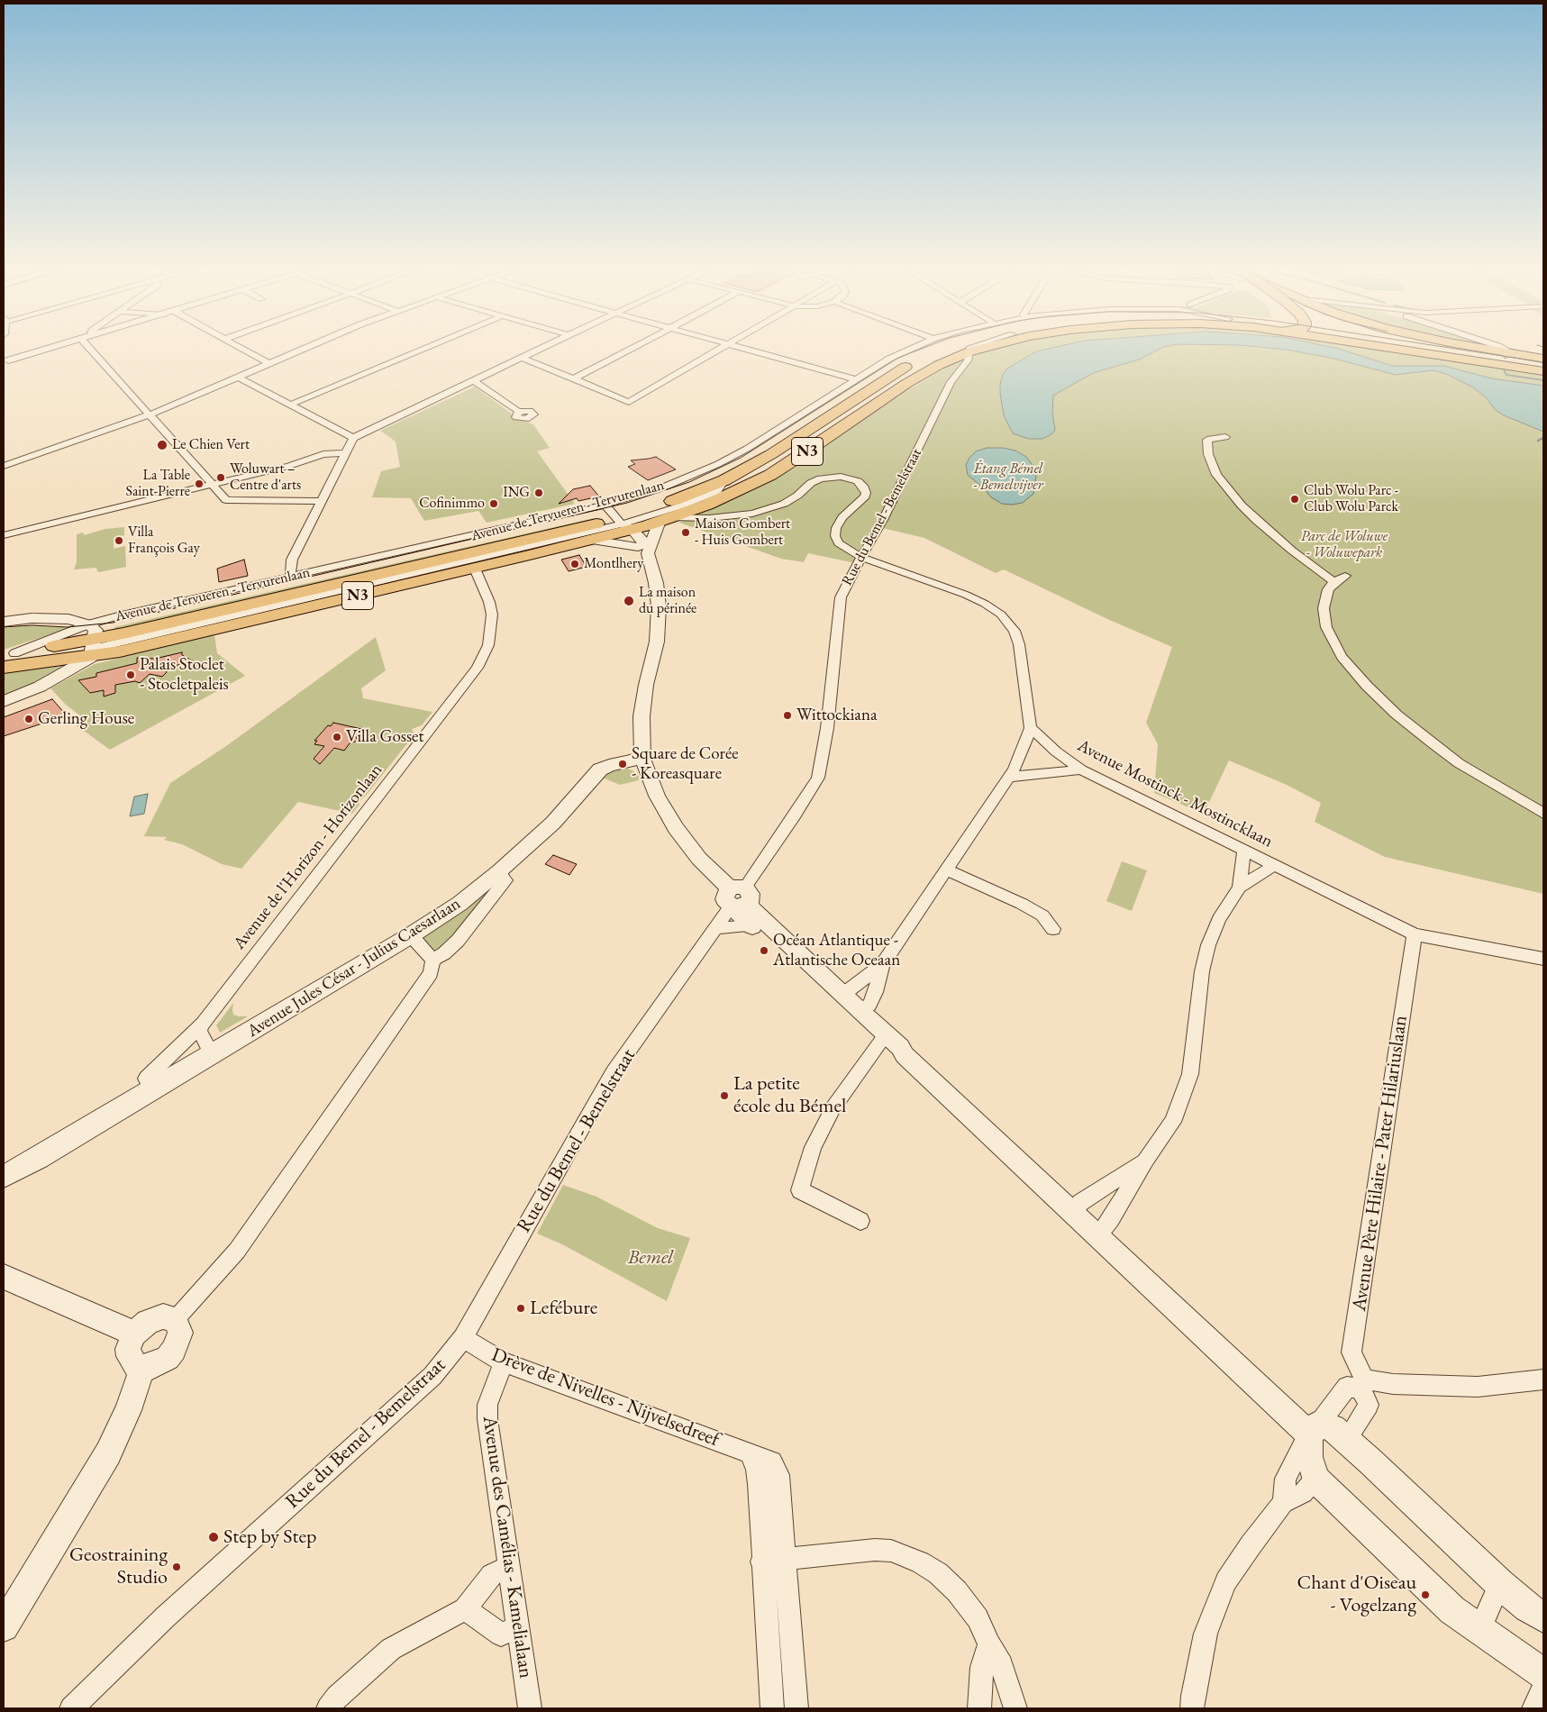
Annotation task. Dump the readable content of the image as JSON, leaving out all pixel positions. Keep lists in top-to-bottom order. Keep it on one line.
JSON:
{"streets":{"main road":["N3","Avenue de Tervueren - Tervurenlaan"],"street":["Rue du Bemel - Bemelstraat","Avenue Mostinck - Mostincklaan","Avenue de l'Horizon - Horizonlaan","Avenue Jules César - Julius Caesarlaan","Avenue Père Hilaire - Pater Hilariuslaan","Drève de Nivelles - Nijvelsedreef","Avenue des Camélias - Kamelialaan"]},"crossings":[["Avenue de Tervueren - Tervurenlaan","Rue du Bemel - Bemelstraat"],["Avenue de Tervueren - Tervurenlaan","Avenue de l'Horizon - Horizonlaan"],["Rue du Bemel - Bemelstraat","Drève de Nivelles - Nijvelsedreef"],["Avenue Mostinck - Mostincklaan","Avenue Père Hilaire - Pater Hilariuslaan"],["Avenue de l'Horizon - Horizonlaan","Avenue Jules César - Julius Caesarlaan"],["Drève de Nivelles - Nijvelsedreef","Avenue des Camélias - Kamelialaan"]],"water":["Étang Bémel - Bemelvijver"],"parks":["Parc de Woluwe - Woluwepark","Bemel"],"places":["Le Chien Vert","Woluwart – Centre d'arts","La Table Saint-Pierre","ING","Club Wolu Parc - Club Wolu Parck","Cofinimmo","Maison Gombert - Huis Gombert","Villa François Gay","Montlhery","La maison du périnée","Palais Stoclet - Stocletpaleis","Wittockiana","Gerling House","Villa Gosset","Square de Corée - Koreasquare","Océan Atlantique - Atlantische Oceaan","La petite école du Bémel","Lefébure","Step by Step","Geostraining Studio","Chant d'Oiseau - Vogelzang"]}
